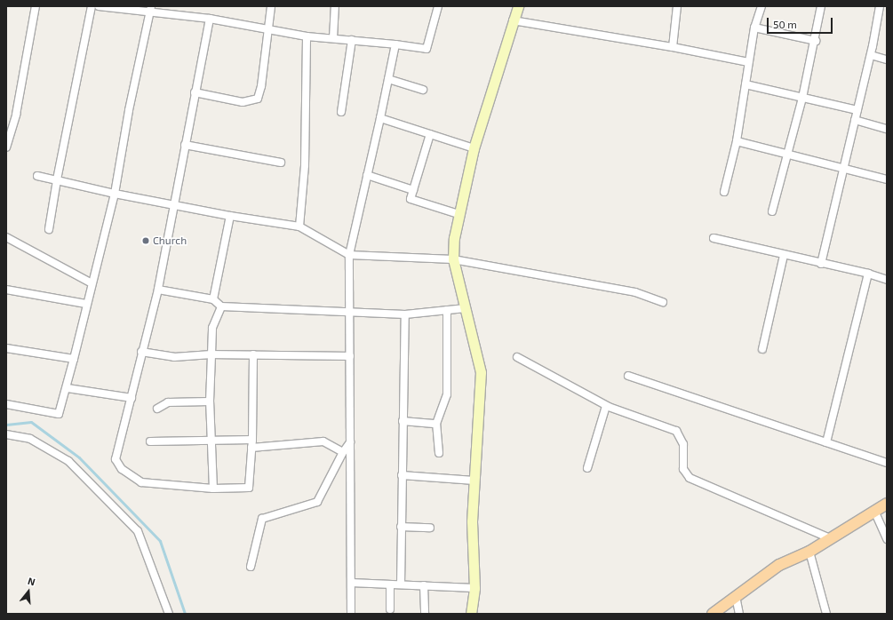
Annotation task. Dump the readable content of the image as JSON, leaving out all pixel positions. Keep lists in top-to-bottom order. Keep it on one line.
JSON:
{"places":["Church"],"scale_bar":"50 m","north":"top"}
